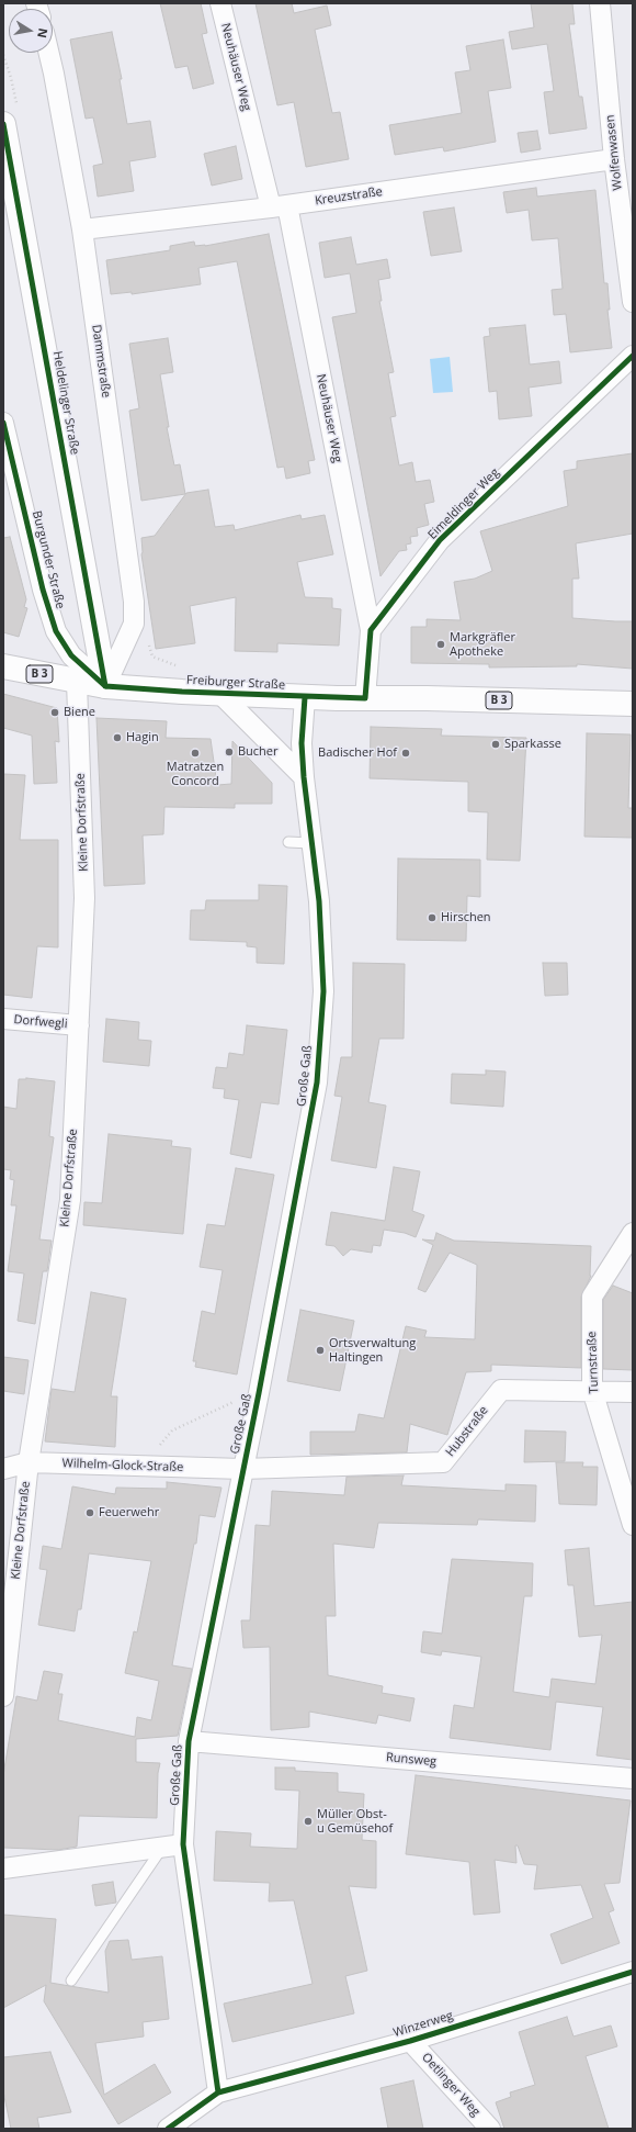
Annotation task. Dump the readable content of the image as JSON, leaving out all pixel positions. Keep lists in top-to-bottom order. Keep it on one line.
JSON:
{"streets":{"main road":["Heldelinger Straße","B 3","Freiburger Straße"],"street":["Neuhäuser Weg","Wolfenwasen","Kreuzstraße","Dammstraße","Eimeldinger Weg","Burgunder Straße","Kleine Dorfstraße","Dorfwegli","Große Gaß","Turnstraße","Hubstraße","Wilhelm-Glock-Straße","Runsweg","Winzerweg","Oetlinger Weg"]},"crossings":[["Neuhäuser Weg","Kreuzstraße"],["Neuhäuser Weg","Eimeldinger Weg"],["Wolfenwasen","Kreuzstraße"],["Kreuzstraße","Dammstraße"],["Dammstraße","Heldelinger Straße"],["Dammstraße","Burgunder Straße"],["Dammstraße","Freiburger Straße"],["Heldelinger Straße","Burgunder Straße"],["Heldelinger Straße","Freiburger Straße"],["Burgunder Straße","Freiburger Straße"],["Freiburger Straße","Kleine Dorfstraße"],["Freiburger Straße","Große Gaß"],["Kleine Dorfstraße","Dorfwegli"],["Kleine Dorfstraße","Wilhelm-Glock-Straße"],["Große Gaß","Hubstraße"],["Große Gaß","Wilhelm-Glock-Straße"],["Große Gaß","Runsweg"],["Große Gaß","Winzerweg"],["Turnstraße","Hubstraße"],["Hubstraße","Wilhelm-Glock-Straße"],["Winzerweg","Oetlinger Weg"]],"places":["Markgräfler Apotheke","Biene","Hagin","Sparkasse","Bucher","Matratzen Concord","Badischer Hof","Hirschen","Ortsverwaltung Haltingen","Feuerwehr","Müller Obst- u Gemüsehof"],"north":"right"}
